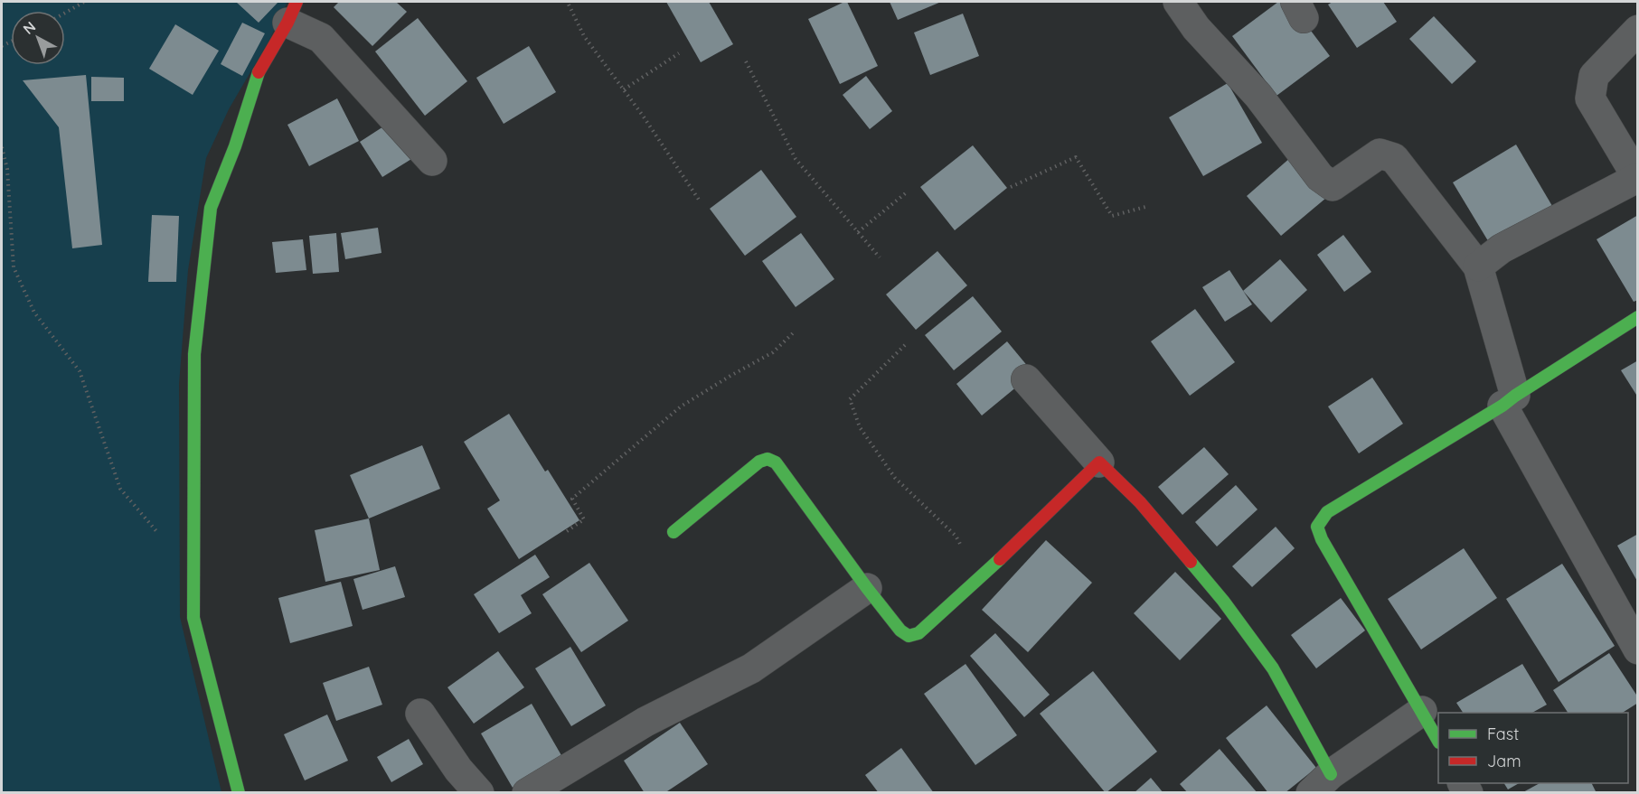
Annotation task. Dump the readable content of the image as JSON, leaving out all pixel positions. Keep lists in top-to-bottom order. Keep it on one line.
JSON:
{"legend":["Fast","Jam"],"north":"top left"}
